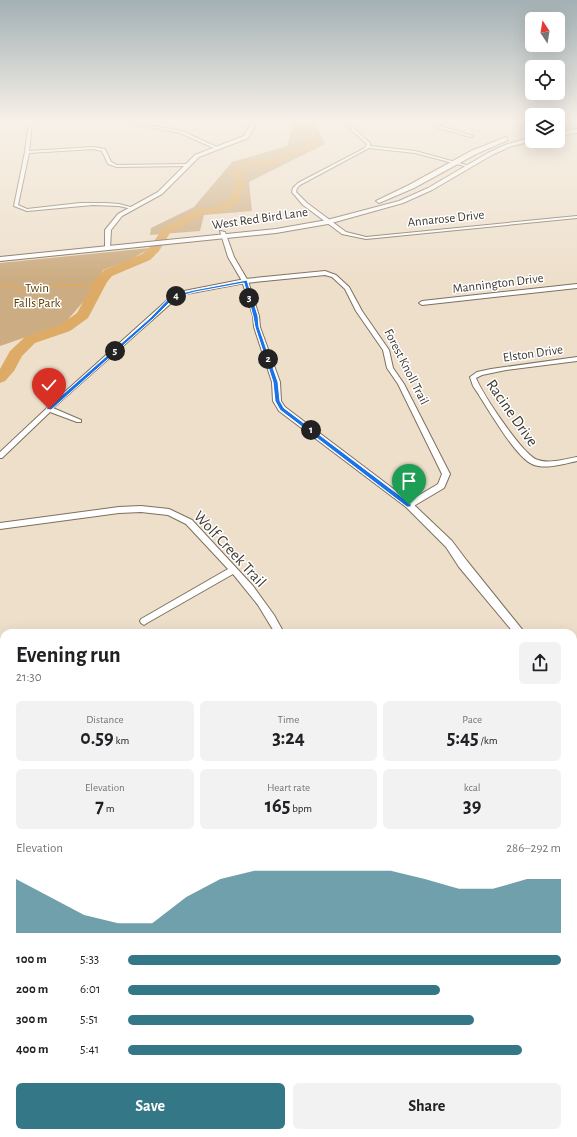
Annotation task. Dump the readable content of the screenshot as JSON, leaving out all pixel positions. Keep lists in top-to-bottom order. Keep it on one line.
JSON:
{"streets":{"main road":["West Red Bird Lane"],"street":["Annarose Drive","Mannington Drive","Elston Drive","Forest Knoll Trail","Racine Drive","Wolf Creek Trail"]},"crossings":[["West Red Bird Lane","Annarose Drive"],["Elston Drive","Racine Drive"]],"parks":["Twin Falls Park"],"north":"top","page":{"pins":["4","3","5","2","1"],"heading":["Evening run","21:30"],"stats":[["Distance","0.59 km"],["Time","3:24"],["Pace","5:45 /km"],["Elevation","7 m"],["Heart rate","165 bpm"],["kcal","39"]],"chart":["Elevation","286–292 m"],"list":[{"name":"100 m","note":"5:33"},{"name":"200 m","note":"6:01"},{"name":"300 m","note":"5:51"},{"name":"400 m","note":"5:41"}],"buttons":["Save","Share"]}}
